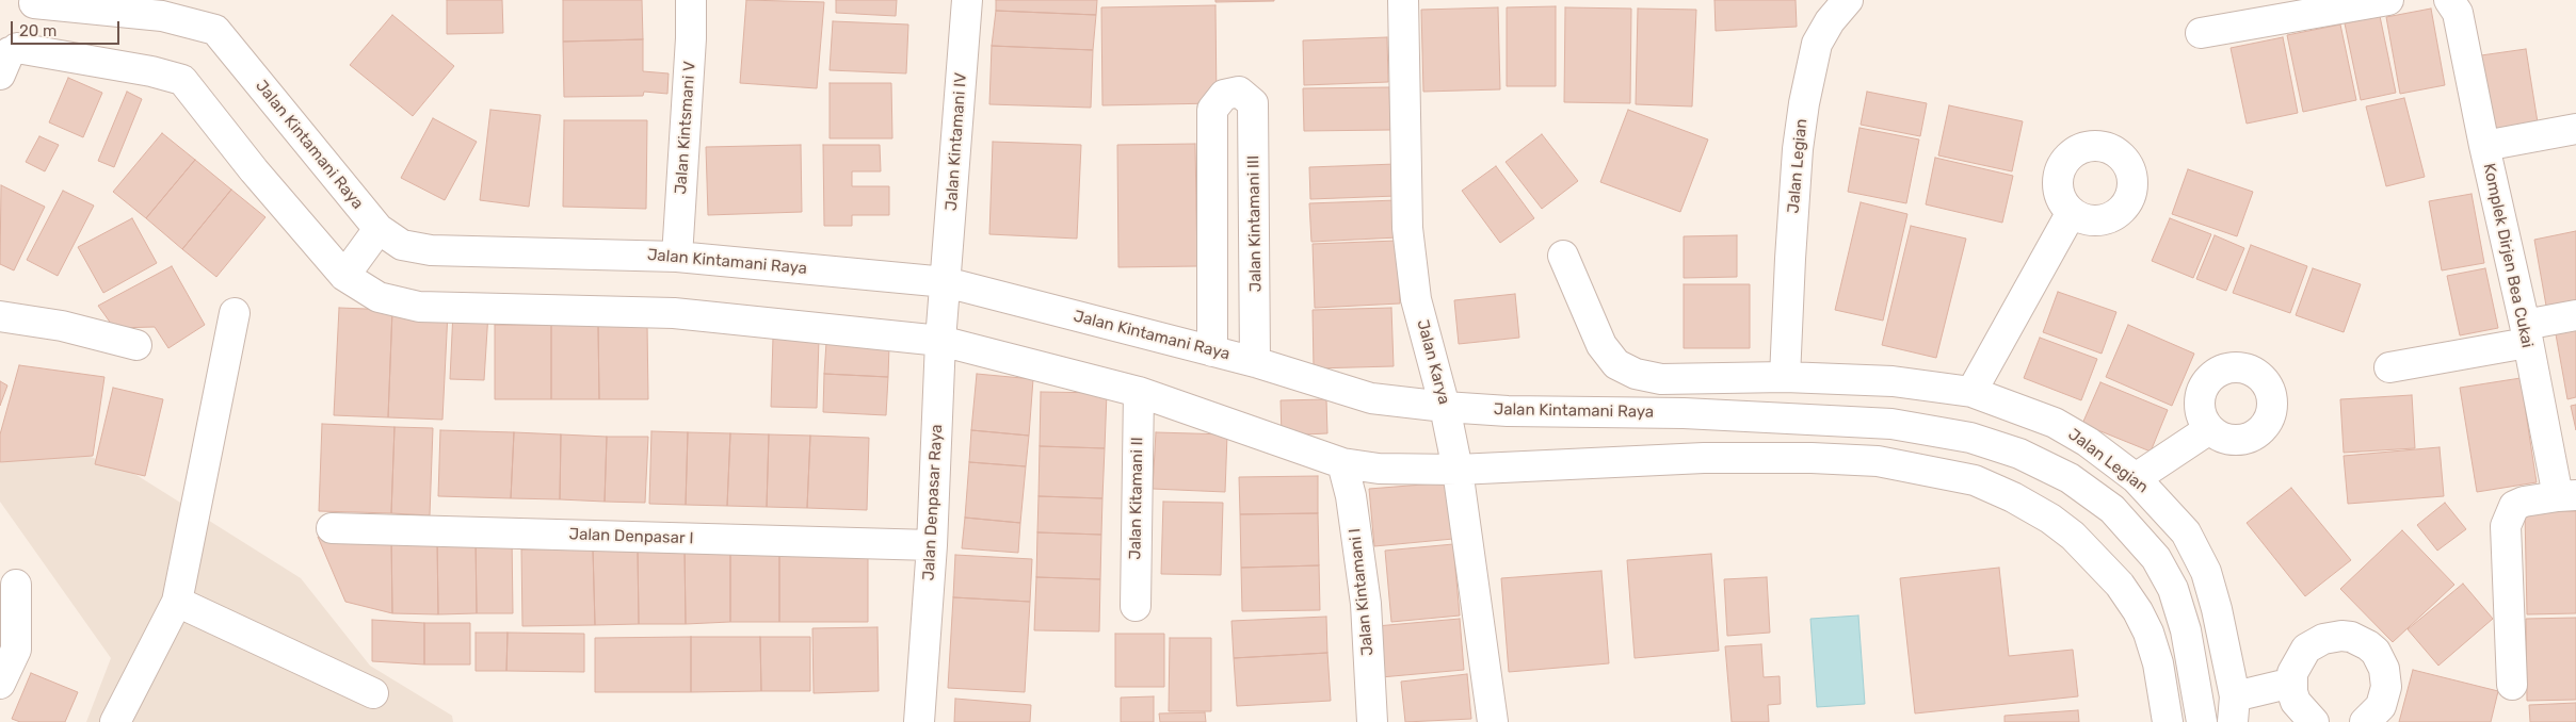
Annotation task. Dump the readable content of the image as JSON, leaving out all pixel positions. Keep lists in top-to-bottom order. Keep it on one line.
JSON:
{"streets":{"street":["Jalan Kintsmani V","Jalan Kintamani IV","Jalan Kintamani Raya","Jalan Legian","Jalan Kintamani III","Komplek Dirjen Bea Cukai","Jalan Karya","Jalan Kitamani II","Jalan Denpasar Raya","Jalan Denpasar I","Jalan Kintamani I"]},"crossings":[["Jalan Kintsmani V","Jalan Kintamani Raya"],["Jalan Kintamani IV","Jalan Kintamani Raya"],["Jalan Kintamani IV","Jalan Denpasar Raya"],["Jalan Kintamani Raya","Jalan Kintamani III"],["Jalan Kintamani Raya","Jalan Karya"],["Jalan Kintamani Raya","Jalan Denpasar Raya"],["Jalan Denpasar Raya","Jalan Denpasar I"]],"scale_bar":"20 m"}
